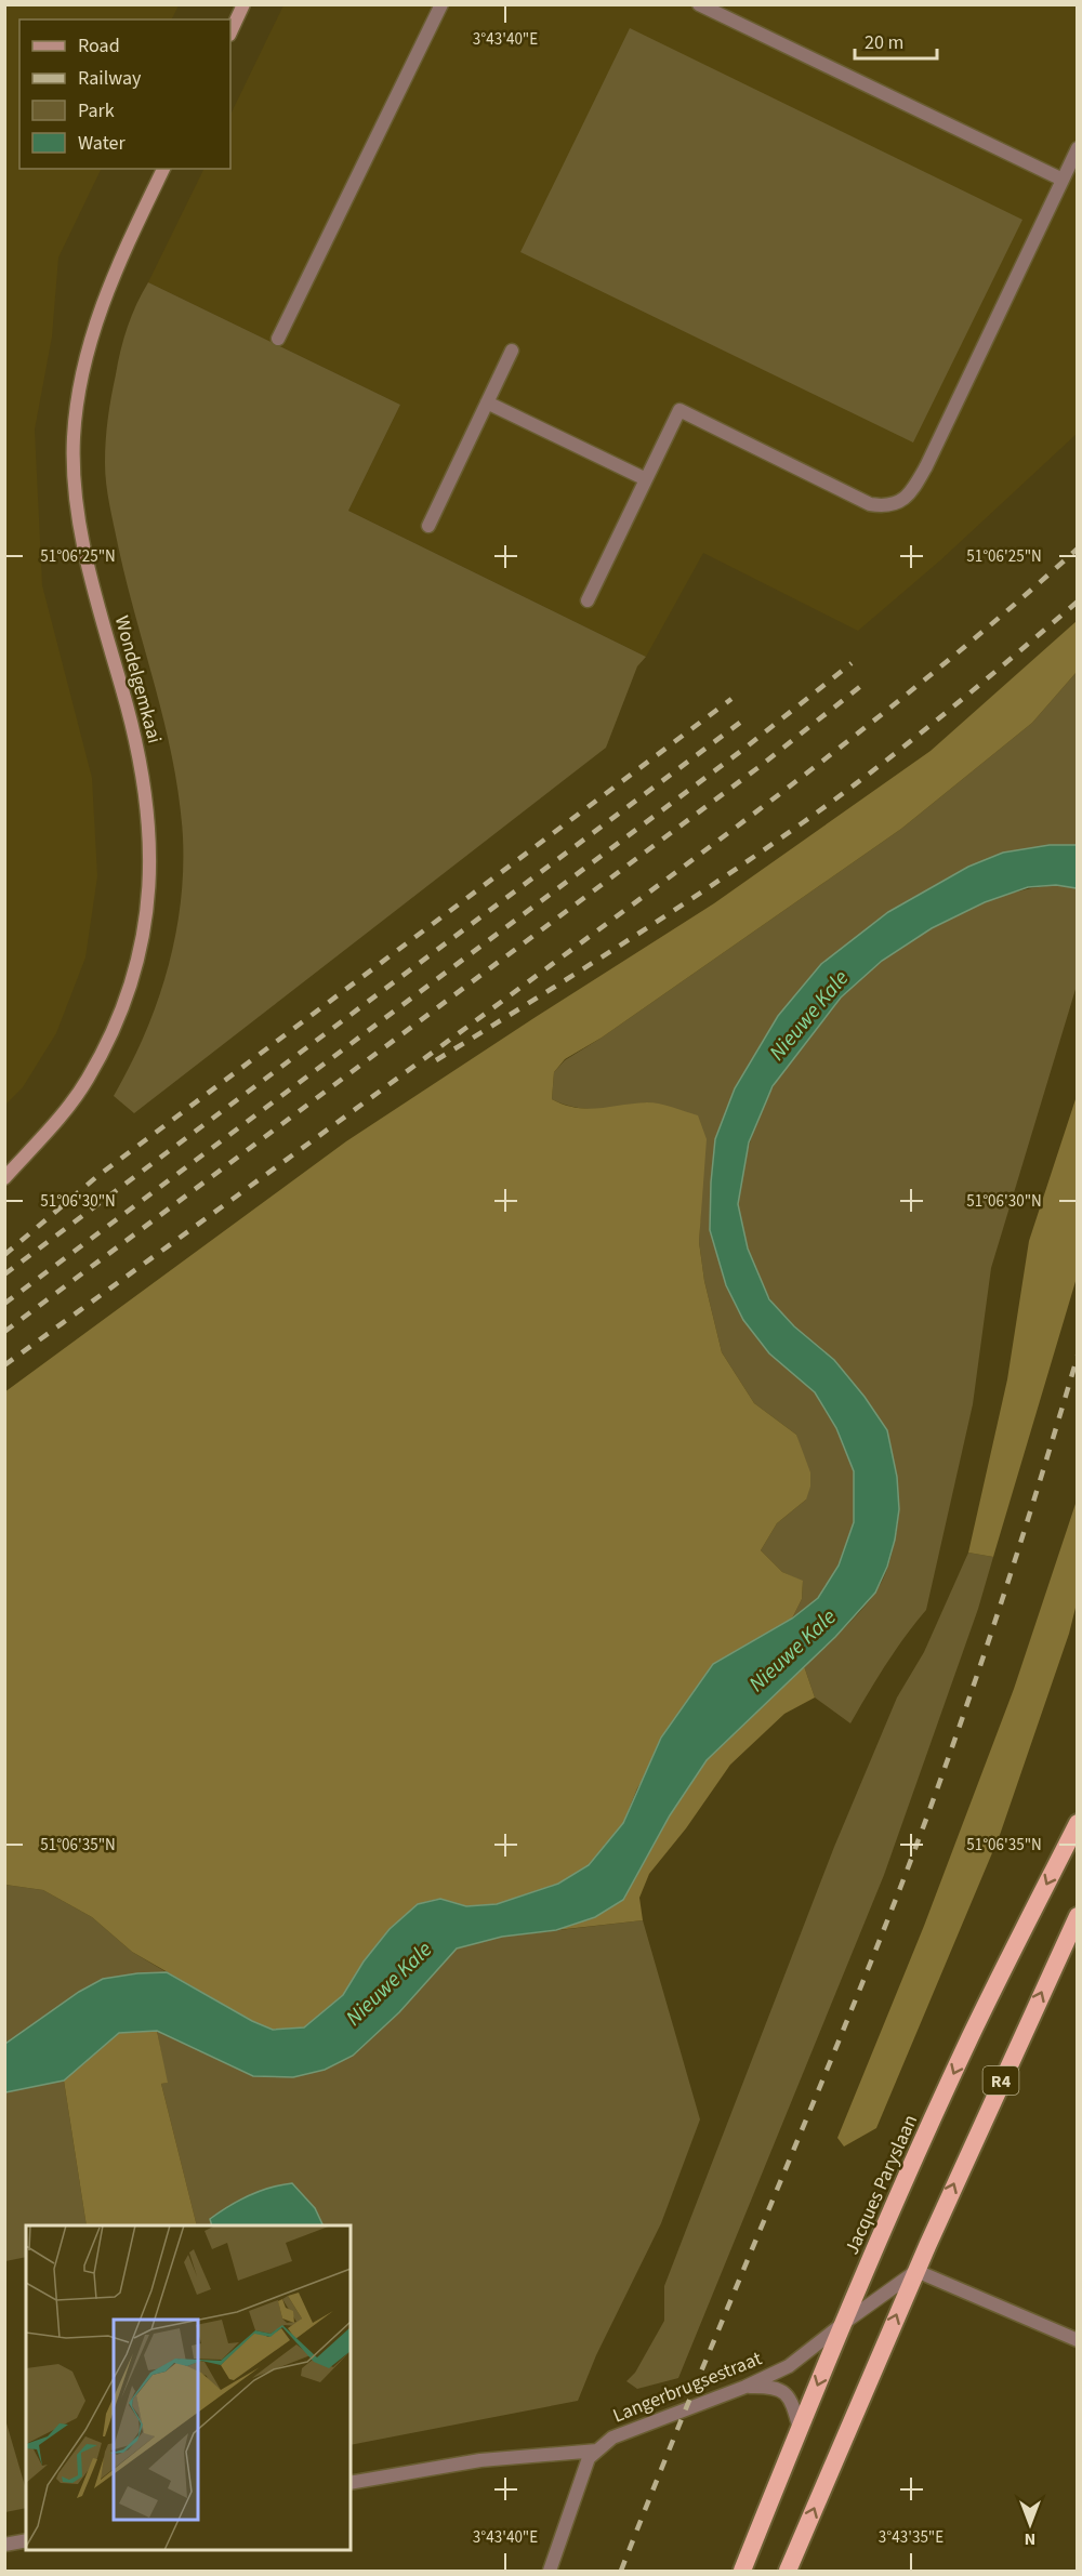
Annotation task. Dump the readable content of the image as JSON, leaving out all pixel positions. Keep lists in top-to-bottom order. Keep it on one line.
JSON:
{"streets":{"highway":["R4","Jacques Paryslaan"],"main road":["Wondelgemkaai"],"street":["Langerbrugsestraat"]},"crossings":[["R4","Langerbrugsestraat"],["Jacques Paryslaan","Langerbrugsestraat"]],"water":["Nieuwe Kale"],"legend":["Road","Railway","Park","Water"],"scale_bar":"20 m","north":"bottom","coordinates":["3°43'40\"E","51°06'25\"N","51°06'30\"N","51°06'35\"N","3°43'35\"E"]}
